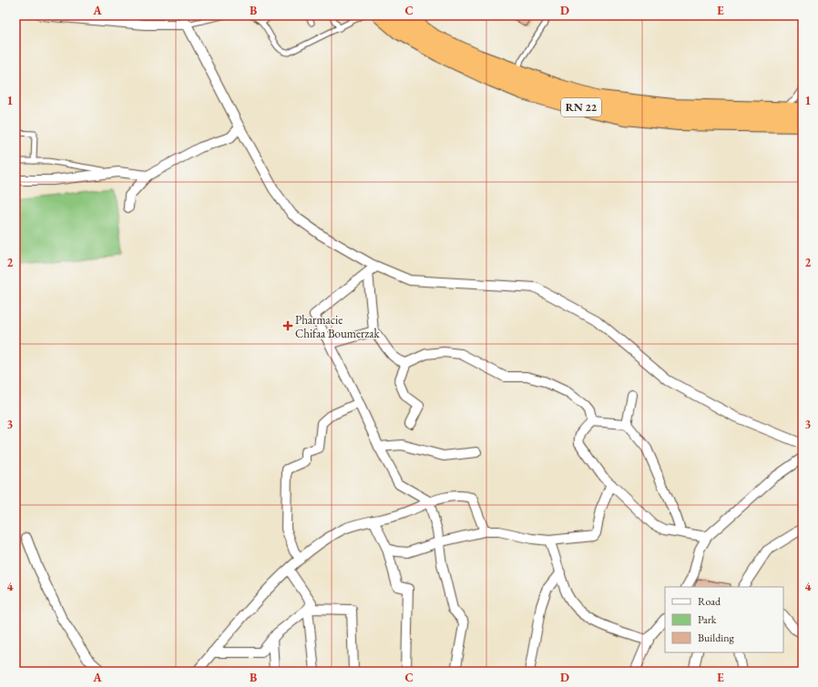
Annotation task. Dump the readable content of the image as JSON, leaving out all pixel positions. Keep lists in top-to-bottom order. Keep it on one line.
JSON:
{"streets":{"highway":["RN 22"]},"places":{"health":["Pharmacie Chifaa Boumerzak"]},"legend":["Road","Park","Building"],"grid":{"columns":["A","B","C","D","E"],"rows":["1","2","3","4"]}}
